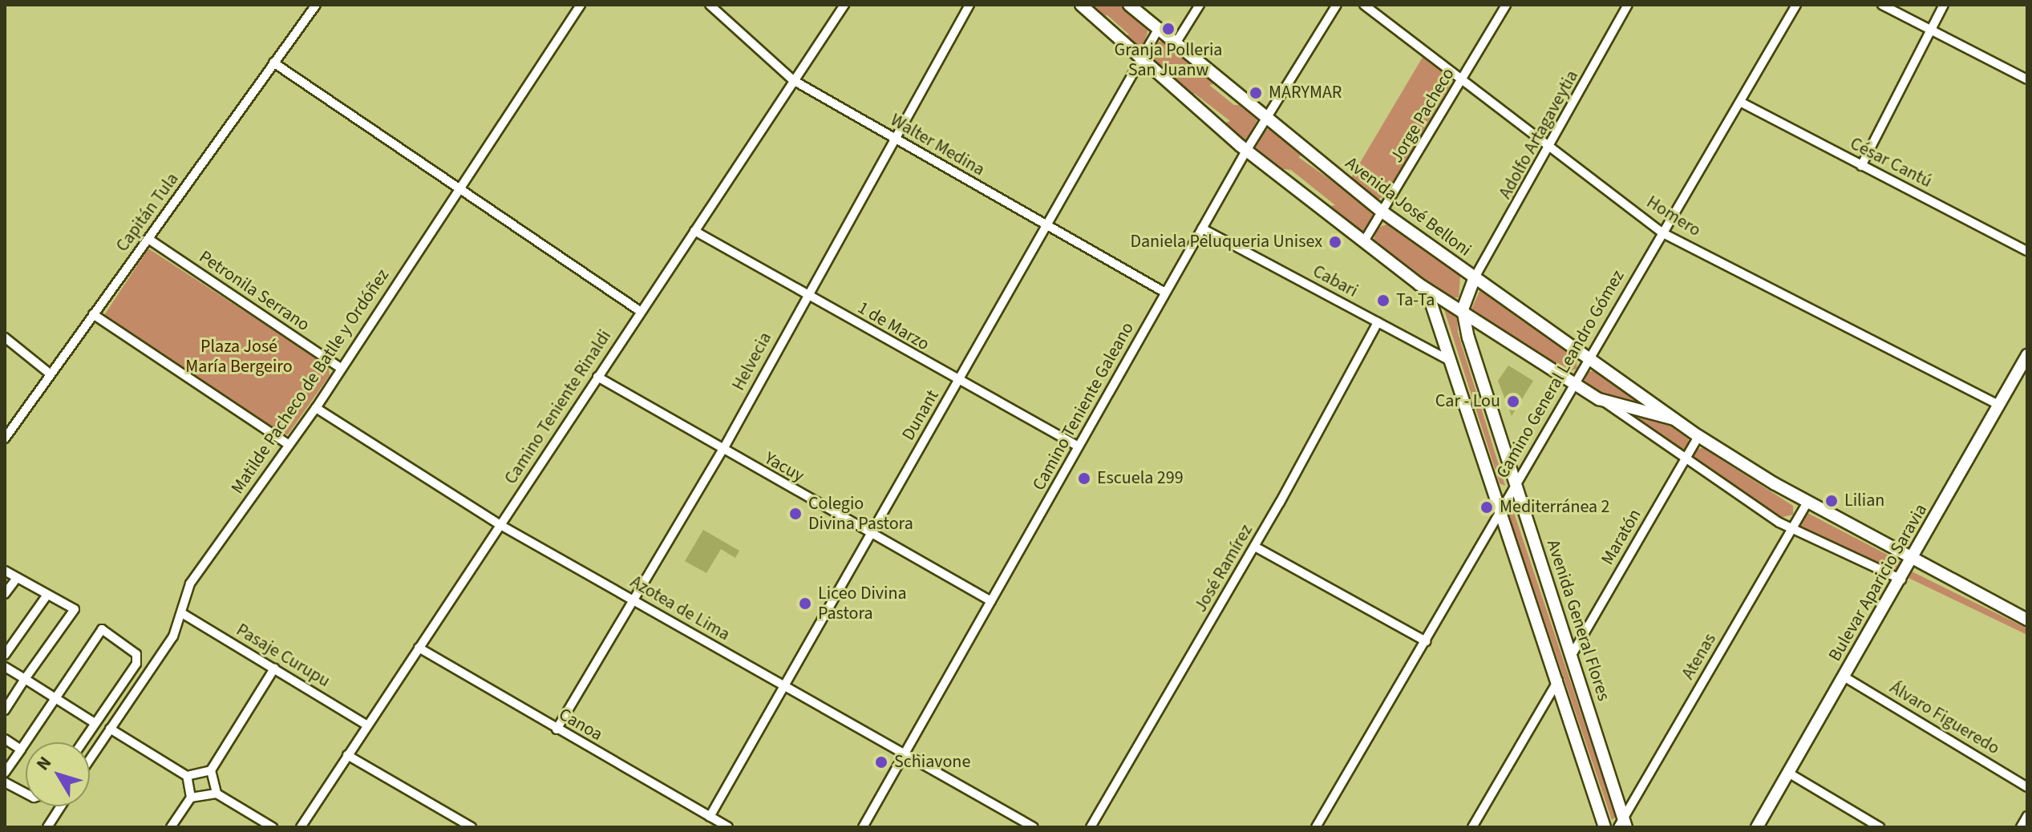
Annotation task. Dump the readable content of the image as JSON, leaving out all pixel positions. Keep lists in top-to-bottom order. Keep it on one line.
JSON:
{"streets":{"main road":["Avenida José Belloni","Bulevar Aparicio Saravia","Avenida General Flores"],"street":["Jorge Pacheco","Adolfo Artagaveytia","Walter Medina","César Cantú","Capitán Tula","Homero","Cabari","Petronila Serrano","1 de Marzo","Helvecia","Camino General Leandro Gómez","Matilde Pacheco de Batlle y Ordóñez","Camino Teniente Galeano","Camino Teniente Rinaldi","Dunant","Yacuy","Maratón","José Ramírez","Azotea de Lima","Pasaje Curupu","Atenas","Álvaro Figueredo","Canoa"]},"crossings":[["Jorge Pacheco","Avenida José Belloni"],["Jorge Pacheco","Homero"],["Adolfo Artagaveytia","Avenida José Belloni"],["Adolfo Artagaveytia","Homero"],["Walter Medina","Helvecia"],["Walter Medina","Camino Teniente Galeano"],["Walter Medina","Camino Teniente Rinaldi"],["Walter Medina","Dunant"],["César Cantú","Camino General Leandro Gómez"],["Avenida José Belloni","Camino General Leandro Gómez"],["Avenida José Belloni","Camino Teniente Galeano"],["Avenida José Belloni","Dunant"],["Avenida José Belloni","Maratón"],["Avenida José Belloni","Bulevar Aparicio Saravia"],["Avenida José Belloni","Avenida General Flores"],["Avenida José Belloni","Atenas"],["Capitán Tula","Petronila Serrano"],["Homero","Camino General Leandro Gómez"],["Homero","Bulevar Aparicio Saravia"],["Cabari","Camino Teniente Galeano"],["Cabari","José Ramírez"],["Petronila Serrano","Matilde Pacheco de Batlle y Ordóñez"],["1 de Marzo","Helvecia"],["1 de Marzo","Camino Teniente Galeano"],["1 de Marzo","Camino Teniente Rinaldi"],["1 de Marzo","Dunant"],["Helvecia","Yacuy"],["Helvecia","Azotea de Lima"],["Helvecia","Canoa"],["Camino General Leandro Gómez","Avenida General Flores"],["Matilde Pacheco de Batlle y Ordóñez","Azotea de Lima"],["Matilde Pacheco de Batlle y Ordóñez","Pasaje Curupu"],["Camino Teniente Galeano","Yacuy"],["Camino Teniente Galeano","Azotea de Lima"],["Camino Teniente Rinaldi","Yacuy"],["Camino Teniente Rinaldi","Azotea de Lima"],["Camino Teniente Rinaldi","Pasaje Curupu"],["Camino Teniente Rinaldi","Canoa"],["Dunant","Yacuy"],["Dunant","Azotea de Lima"],["Dunant","Canoa"],["Maratón","Avenida General Flores"],["Bulevar Aparicio Saravia","Álvaro Figueredo"],["Avenida General Flores","Atenas"]],"parks":["Plaza José María Bergeiro"],"places":["Granja Polleria San Juanw","MARYMAR","Daniela Peluqueria Unisex","Ta-Ta","Car - Lou","Escuela 299","Lilian","Mediterránea 2","Colegio Divina Pastora","Liceo Divina Pastora","Schiavone"],"north":"top left"}
